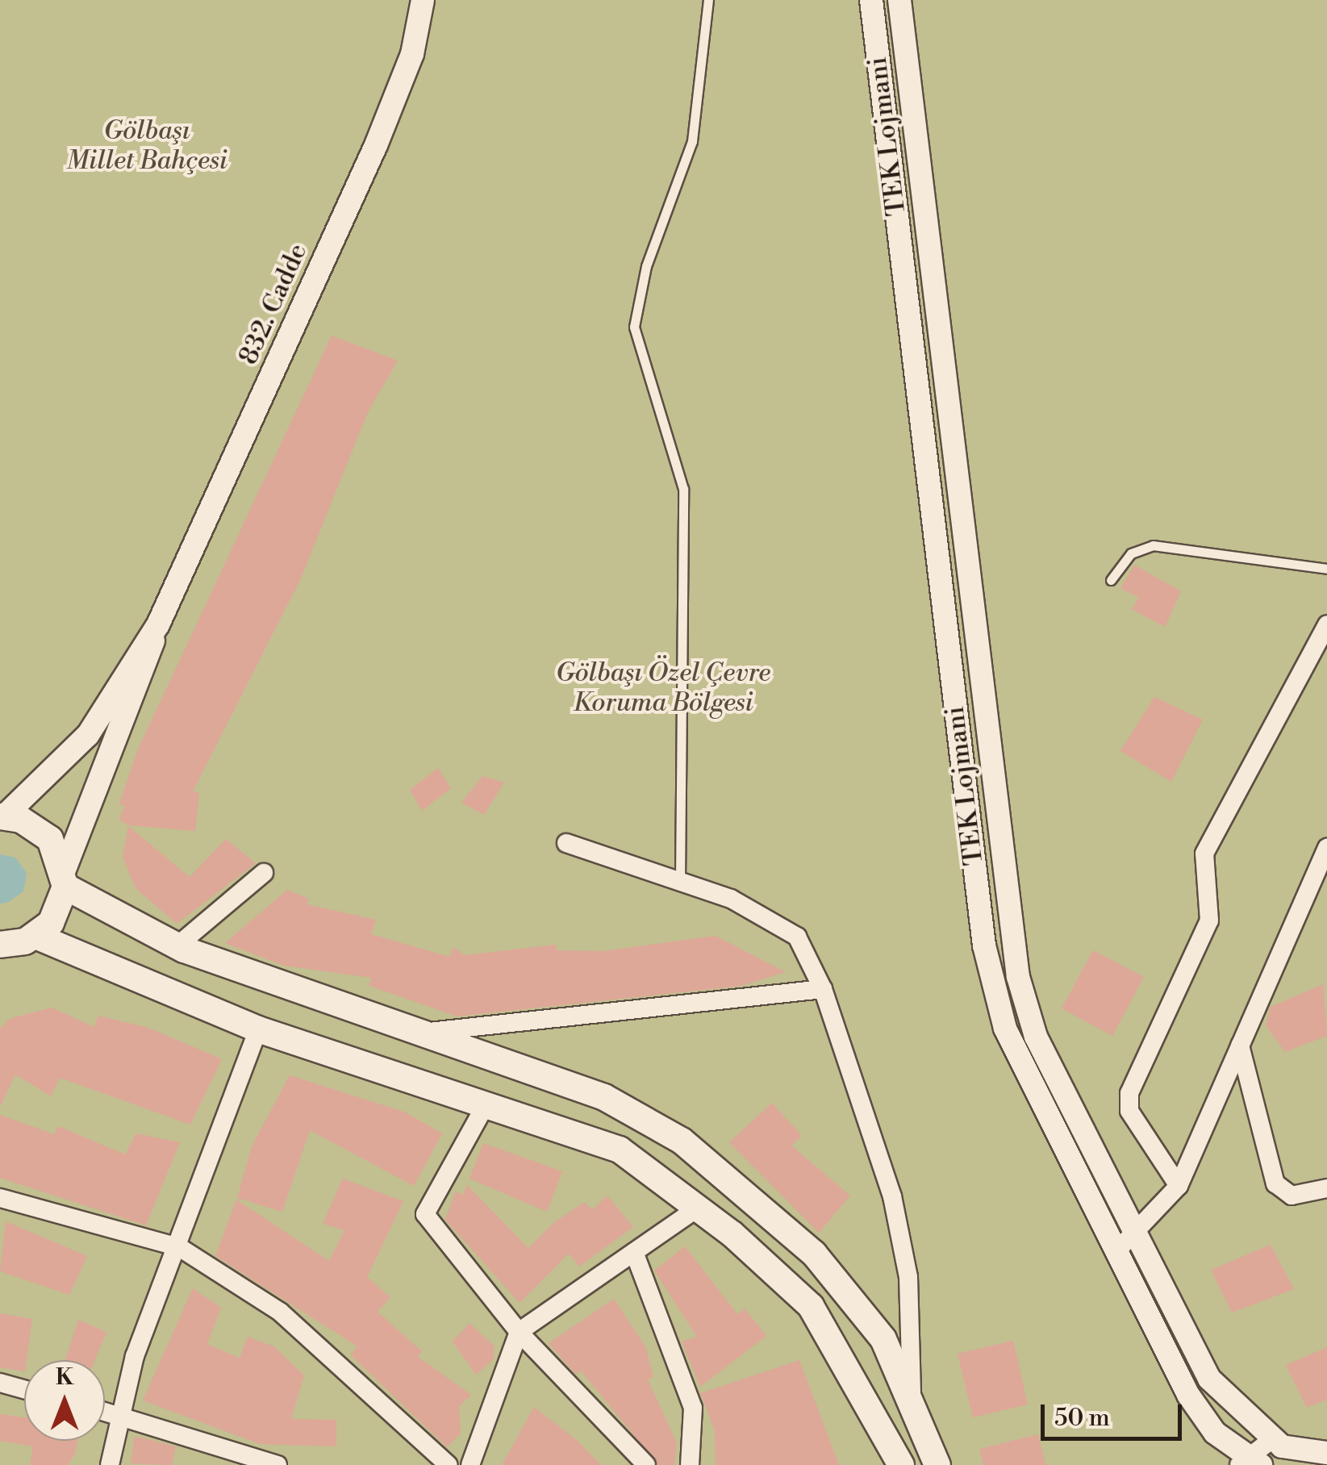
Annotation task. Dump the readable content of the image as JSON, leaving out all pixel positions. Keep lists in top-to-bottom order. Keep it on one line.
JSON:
{"streets":{"street":["TEK Lojmani","832. Cadde"]},"parks":["Gölbaşı Millet Bahçesi","Gölbaşı Özel Çevre Koruma Bölgesi"],"scale_bar":"50 m","north":"top"}
